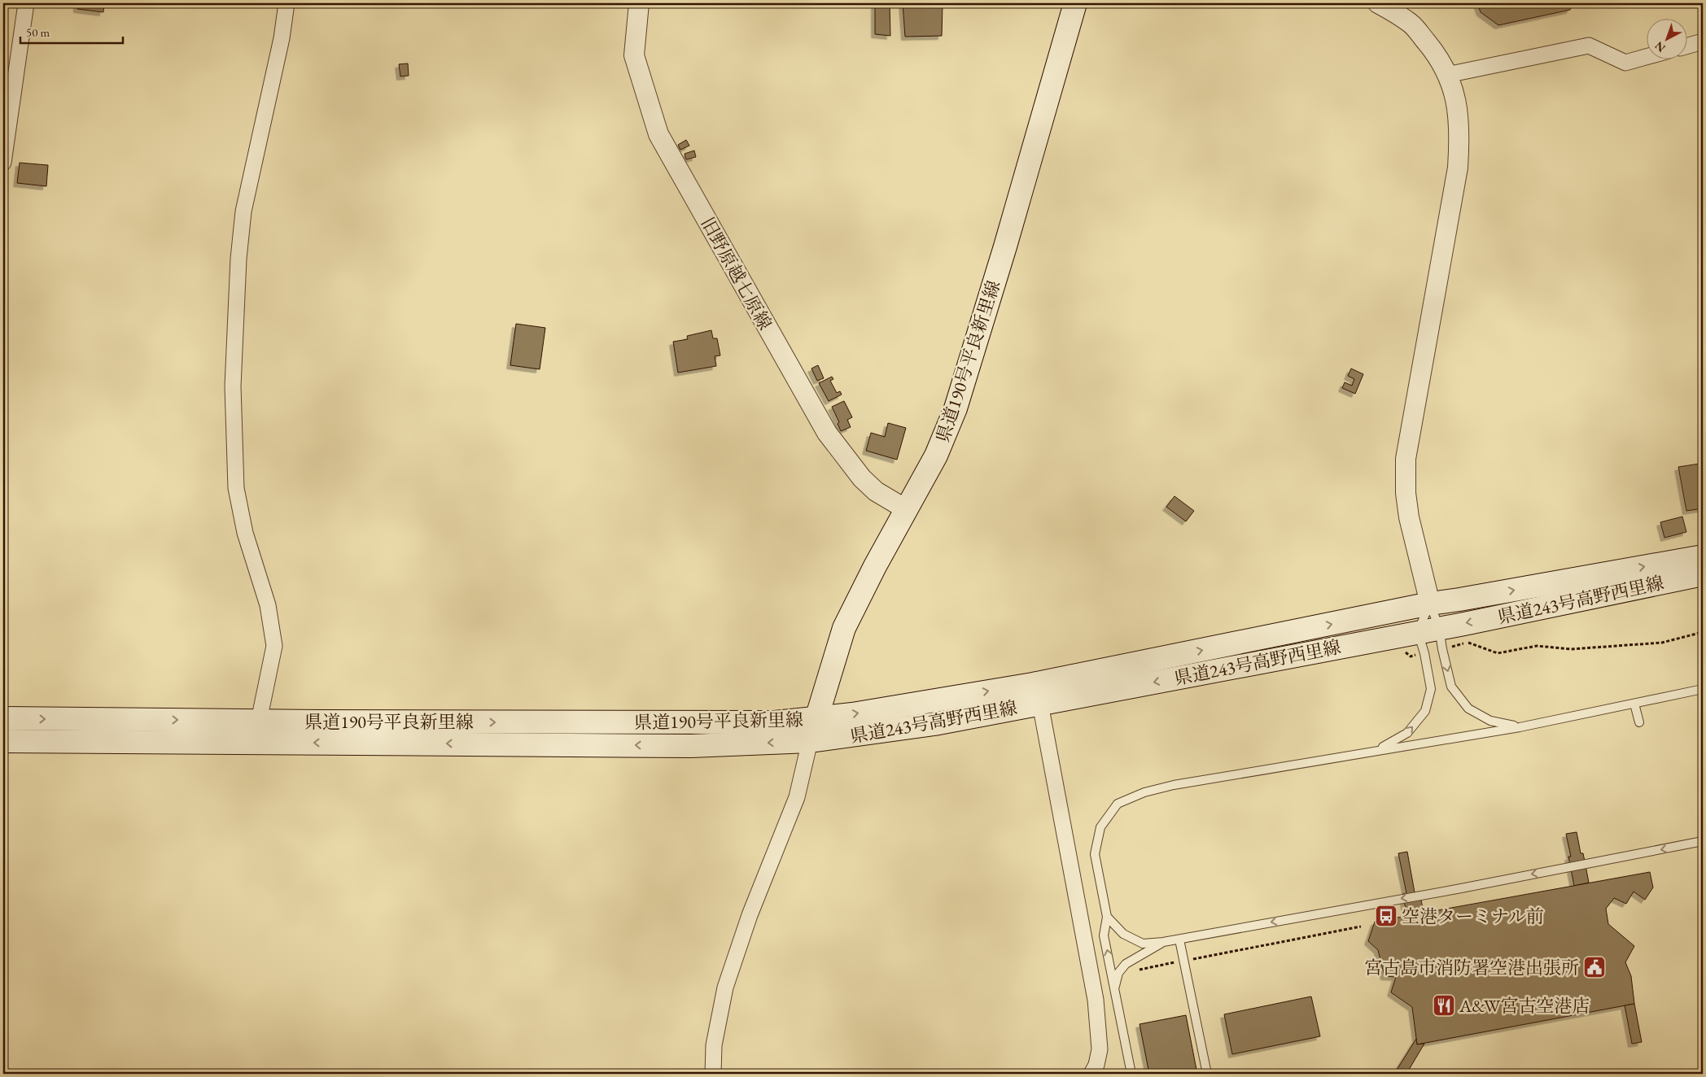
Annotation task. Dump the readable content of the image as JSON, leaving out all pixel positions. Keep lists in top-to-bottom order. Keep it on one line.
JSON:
{"streets":{"main road":["県道190号平良新里線","県道243号高野西里線"],"street":["旧野原越七原線"]},"crossings":[["旧野原越七原線","県道190号平良新里線"],["県道190号平良新里線","県道243号高野西里線"]],"places":{"bus stop":["空港ターミナル前"],"public building":["宮古島市消防署空港出張所"],"restaurant":["A&W宮古空港店"]},"scale_bar":"50 m","north":"bottom left"}
